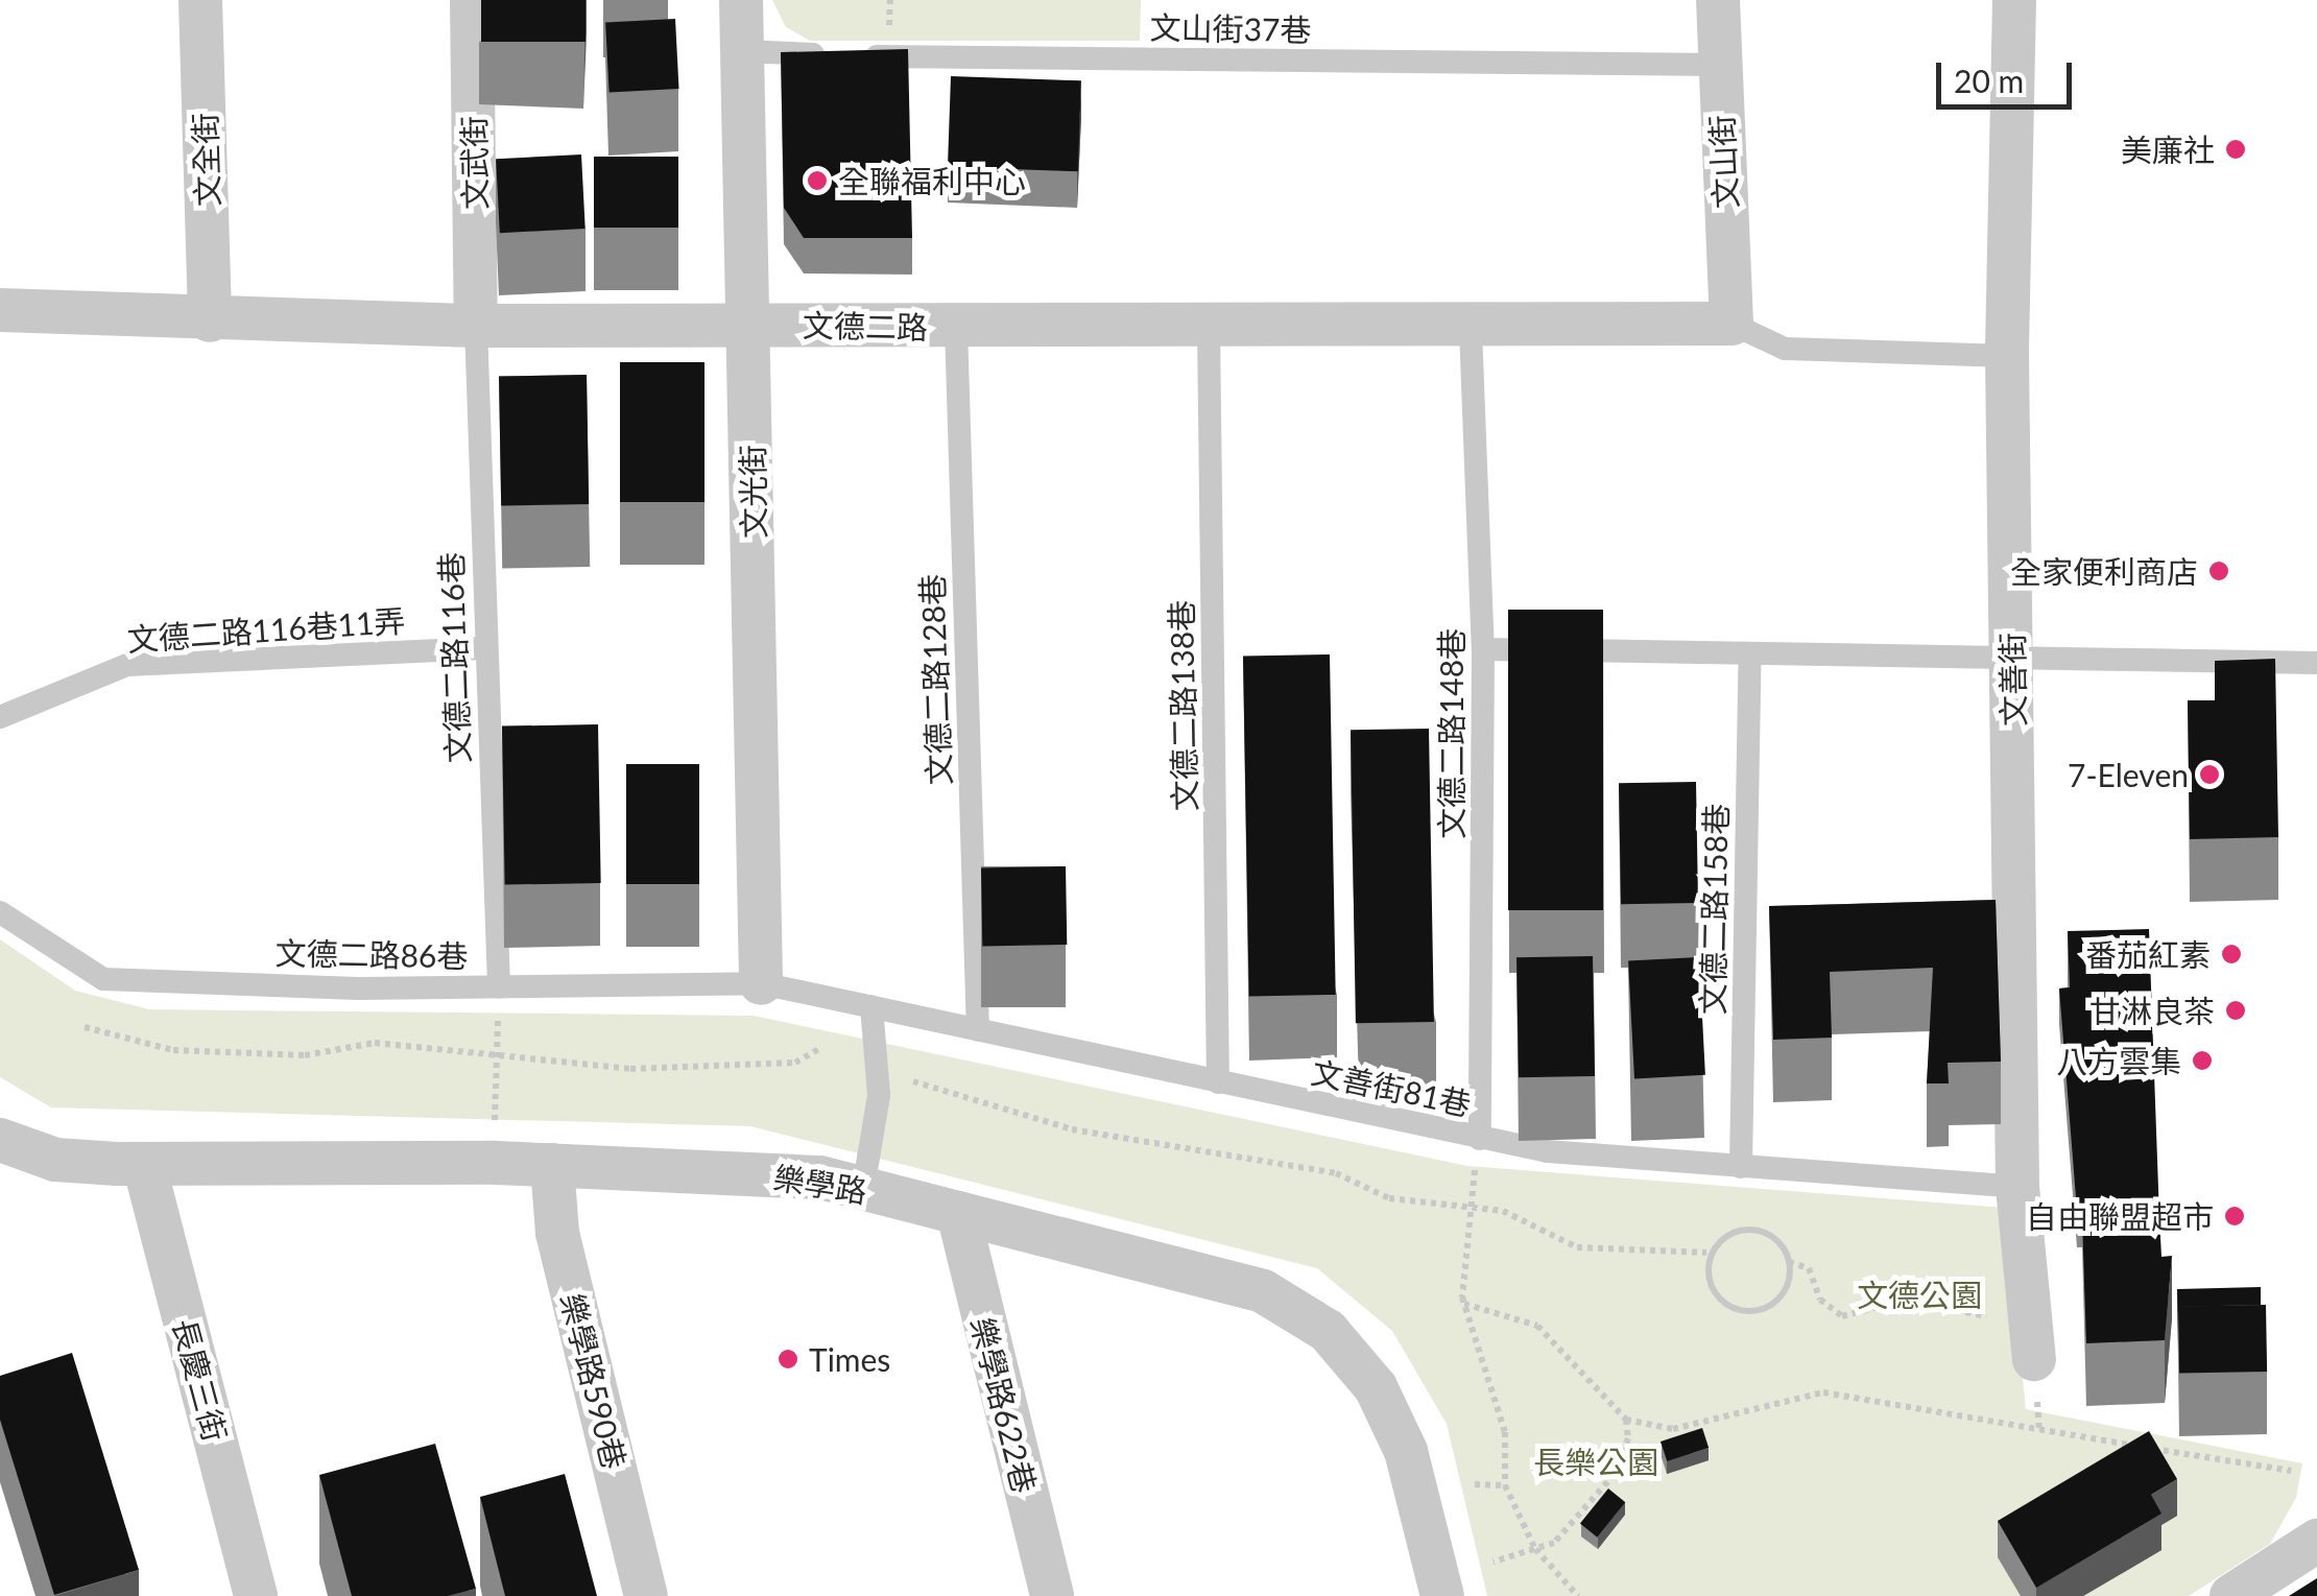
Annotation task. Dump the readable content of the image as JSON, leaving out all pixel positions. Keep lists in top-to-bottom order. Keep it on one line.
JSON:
{"streets":{"street":["文全街","文山街","文武街","文德二路","文光街","文善街","樂學路","長慶三街","樂學路590巷","樂學路622巷"],"lane":["文山街37巷","文德二路116巷11弄","文德二路116巷","文德二路128巷","文德二路138巷","文德二路148巷","文德二路158巷","文德二路86巷","文善街81巷"]},"crossings":[["文山街37巷","文山街"],["文山街37巷","文光街"],["文全街","文德二路"],["文山街","文德二路"],["文武街","文德二路"],["文武街","文德二路116巷"],["文德二路","文光街"],["文德二路","文德二路116巷"],["文德二路","文德二路128巷"],["文德二路","文德二路138巷"],["文德二路","文德二路148巷"],["文光街","文德二路86巷"],["文光街","文善街81巷"],["文德二路116巷11弄","文德二路116巷"],["文德二路116巷","文德二路86巷"],["文德二路128巷","文善街81巷"],["文善街","文善街81巷"],["文德二路138巷","文善街81巷"],["文德二路148巷","文善街81巷"],["文德二路158巷","文善街81巷"],["文德二路86巷","文善街81巷"],["樂學路","長慶三街"],["樂學路","樂學路590巷"],["樂學路","樂學路622巷"]],"parks":["文德公園","長樂公園"],"places":["美廉社","全聯福利中心","全家便利商店","7-Eleven","番茄紅素","甘淋良茶","八方雲集","自由聯盟超市","Times"],"scale_bar":"20 m"}
